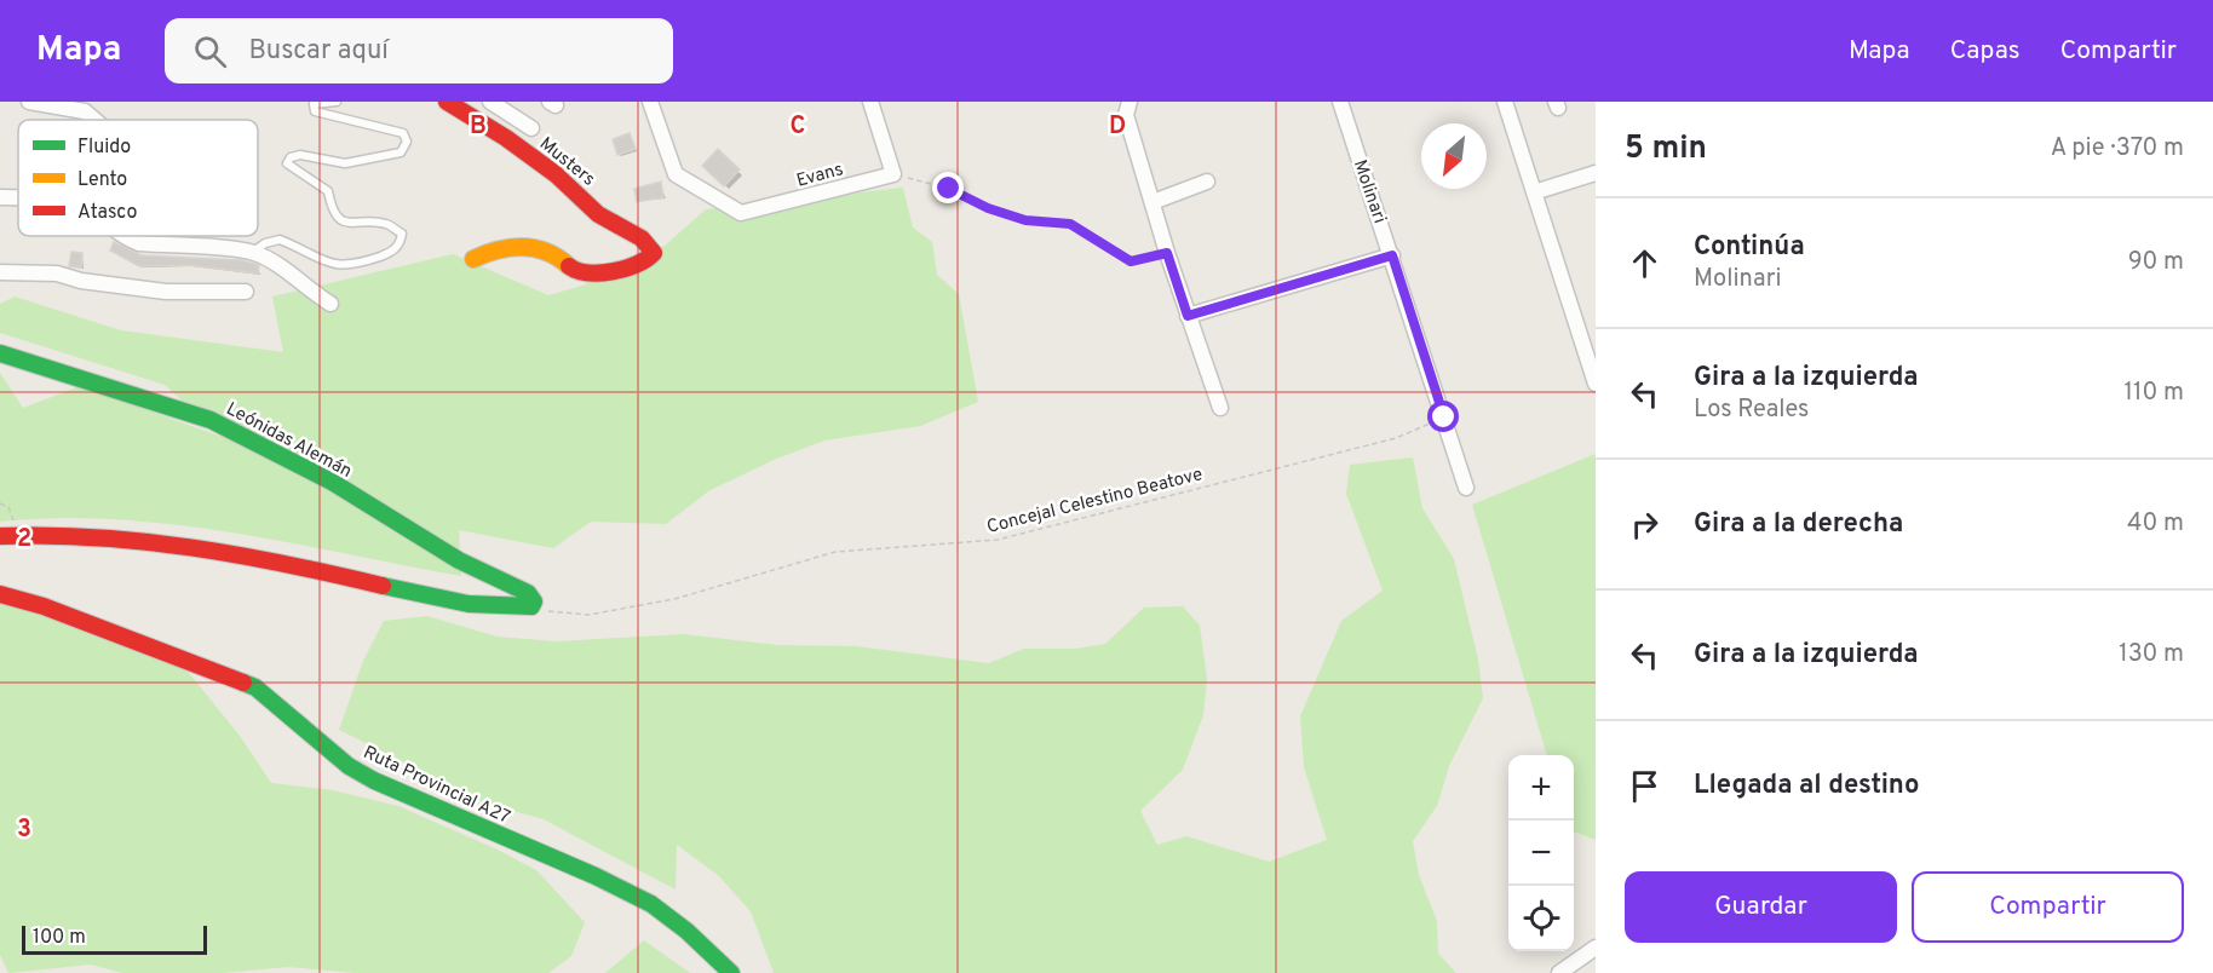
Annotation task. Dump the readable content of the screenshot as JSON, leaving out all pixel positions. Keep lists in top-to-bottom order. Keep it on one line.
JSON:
{"streets":{"street":["Musters","Evans","Molinari","Leónidas Alemán","Ruta Provincial A27"],"path":["Concejal Celestino Beatove"]},"crossings":[["Molinari","Concejal Celestino Beatove"],["Leónidas Alemán","Concejal Celestino Beatove"]],"legend":["Fluido","Lento","Atasco"],"scale_bar":"100 m","north":"bottom left","page":{"header":"Mapa","search":"Buscar aquí","nav":["Mapa","Capas","Compartir"],"heading":["5 min","A pie · 370 m"],"list":[["Continúa","Molinari","90 m"],["Gira a la izquierda","Los Reales","110 m"],["Gira a la derecha","40 m"],["Gira a la izquierda","130 m"],"Llegada al destino"],"map_buttons":["+","−"],"buttons":["Guardar","Compartir"],"scale":"100 m"},"grid":{"columns":["B","C","D"],"rows":["2","3"]}}
